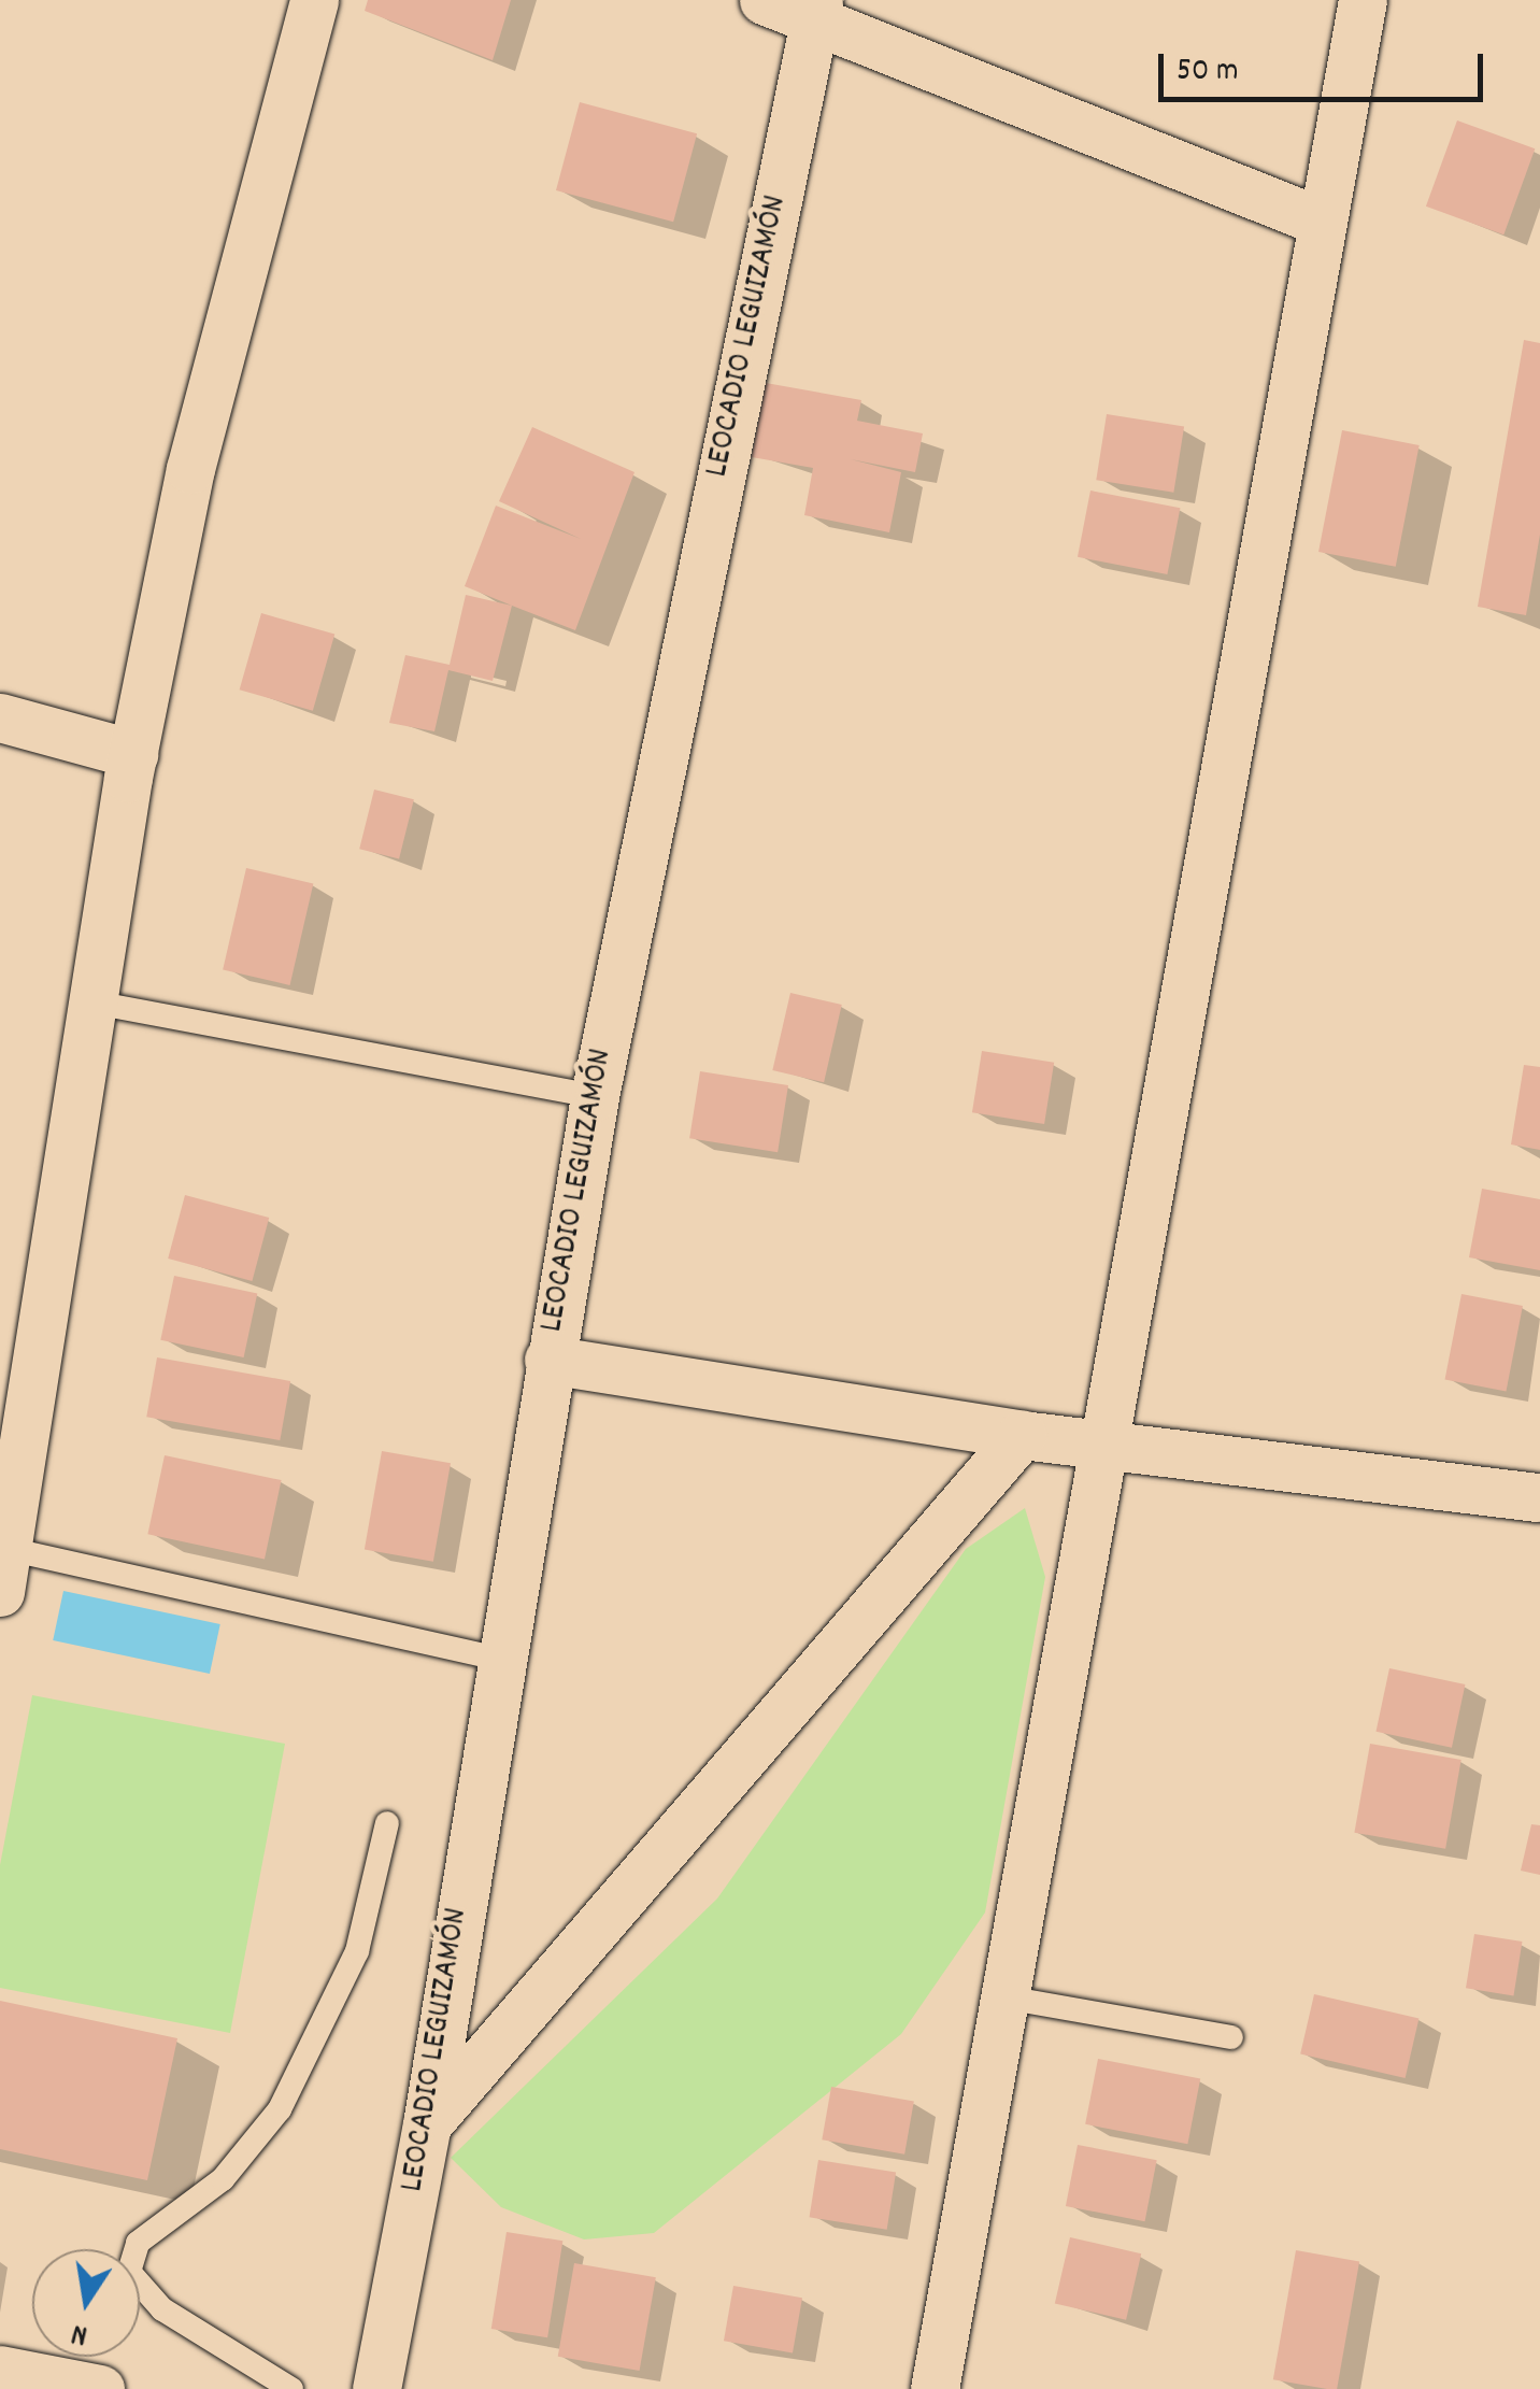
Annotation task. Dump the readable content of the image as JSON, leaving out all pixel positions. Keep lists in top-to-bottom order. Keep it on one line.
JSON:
{"streets":{"street":["LEOCADIO LEGUIZAMÓN"]},"scale_bar":"50 m","north":"bottom"}
